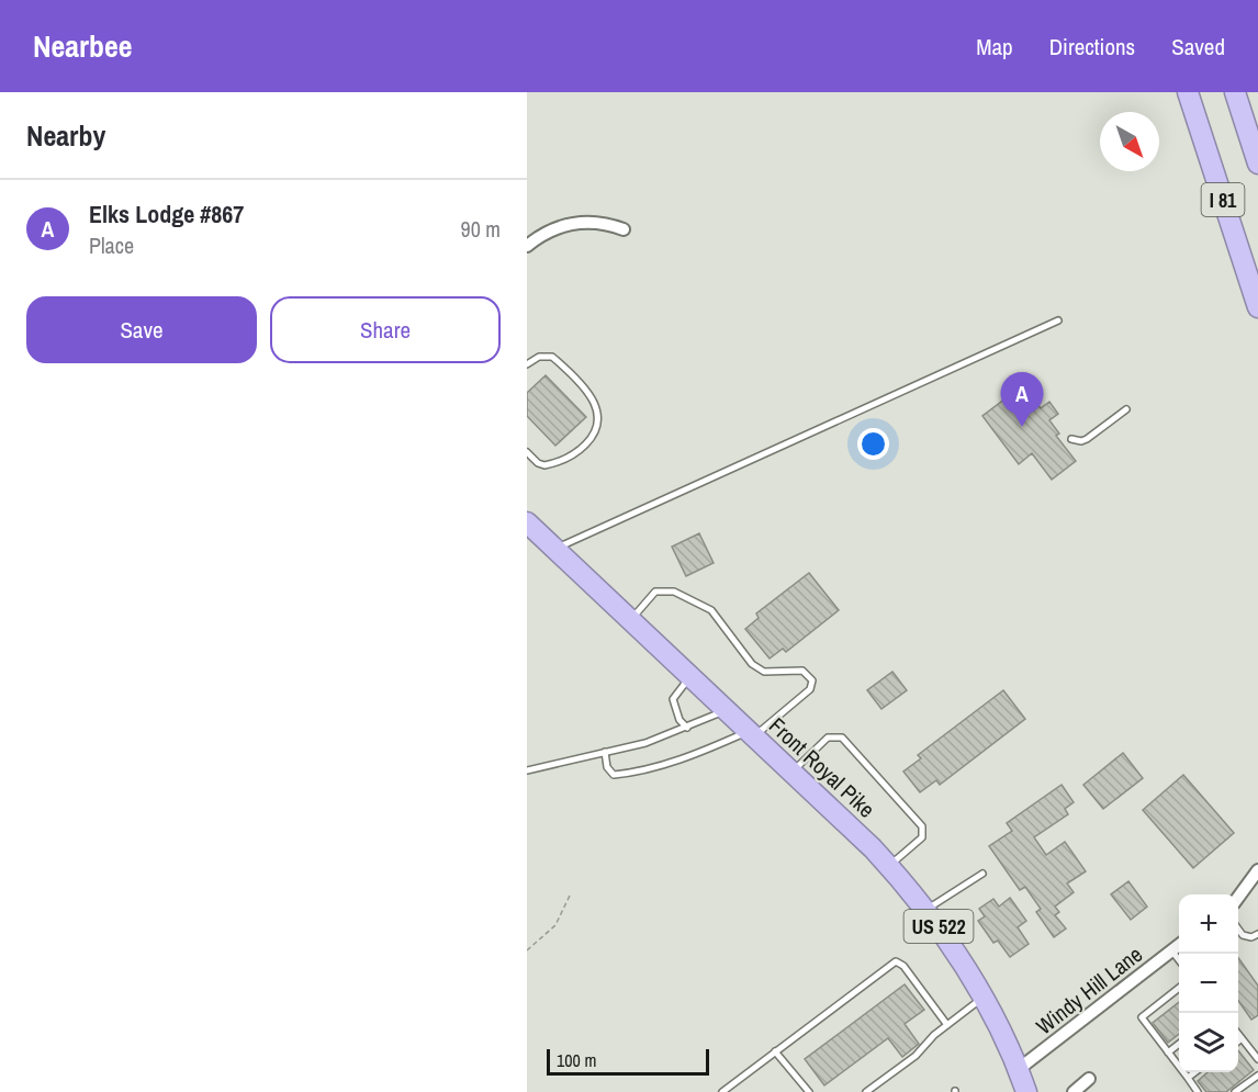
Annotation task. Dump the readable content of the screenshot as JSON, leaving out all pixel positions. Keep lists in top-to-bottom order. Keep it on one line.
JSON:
{"streets":{"highway":["I 81","Front Royal Pike","US 522"],"street":["Windy Hill Lane"]},"crossings":[["Front Royal Pike","Windy Hill Lane"]],"scale_bar":"100 m","north":"bottom right","page":{"header":"Nearbee","nav":["Map","Directions","Saved"],"heading":"Nearby","list":[{"mark":"A","name":"Elks Lodge #867","note":"Place","value":"90 m"}],"buttons":["Save","Share"],"pins":"A","map_buttons":["+","−"],"scale":"100 m"}}
